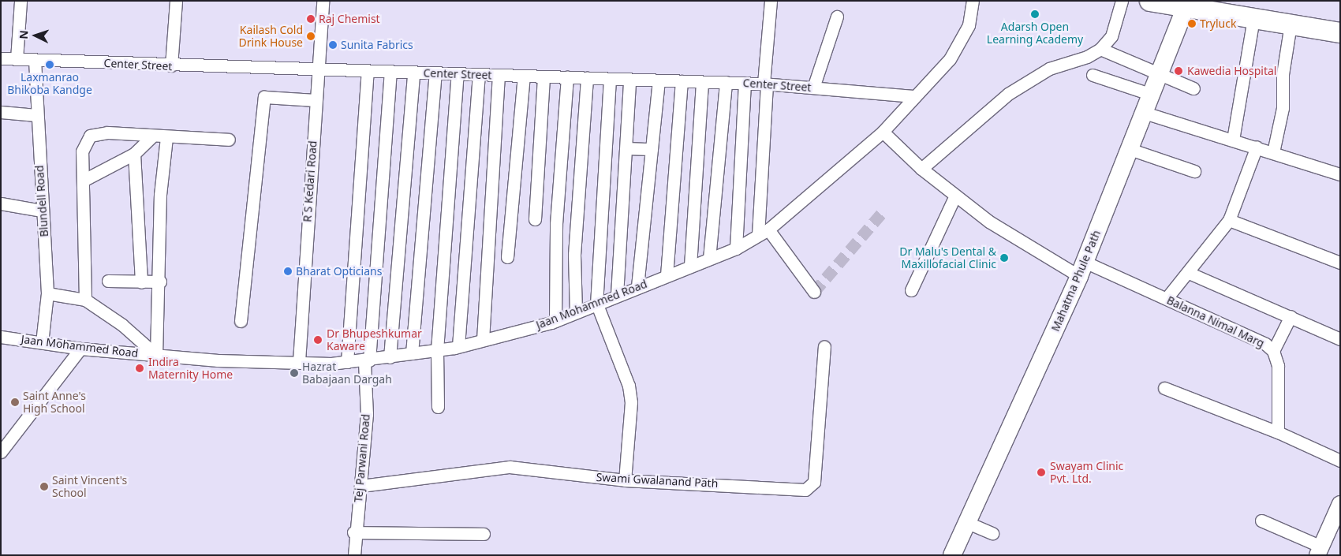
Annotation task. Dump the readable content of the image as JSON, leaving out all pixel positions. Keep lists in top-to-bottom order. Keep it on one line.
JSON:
{"streets":{"main road":["Mahatma Phule Path"],"street":["Center Street","R S Kedari Road","Blundell Road","Jaan Mohammed Road","Balanna Nimal Marg","Tej Parwani Road","Swami Gwalanand Path"]},"crossings":[["Center Street","R S Kedari Road"],["Center Street","Blundell Road"],["Center Street","Jaan Mohammed Road"],["Center Street","Tej Parwani Road"],["R S Kedari Road","Jaan Mohammed Road"],["Blundell Road","Jaan Mohammed Road"],["Mahatma Phule Path","Balanna Nimal Marg"],["Jaan Mohammed Road","Balanna Nimal Marg"],["Jaan Mohammed Road","Tej Parwani Road"],["Tej Parwani Road","Swami Gwalanand Path"]],"places":["Adarsh Open Learning Academy","Raj Chemist","Tryluck","Kailash Cold Drink House","Sunita Fabrics","Laxmanrao Bhikoba Kandge","Kawedia Hospital","Dr Malu's Dental & Maxillofacial Clinic","Bharat Opticians","Dr Bhupeshkumar Kaware","Indira Maternity Home","Hazrat Babajaan Dargah","Saint Anne's High School","Swayam Clinic Pvt. Ltd.","Saint Vincent's School"],"north":"left"}
